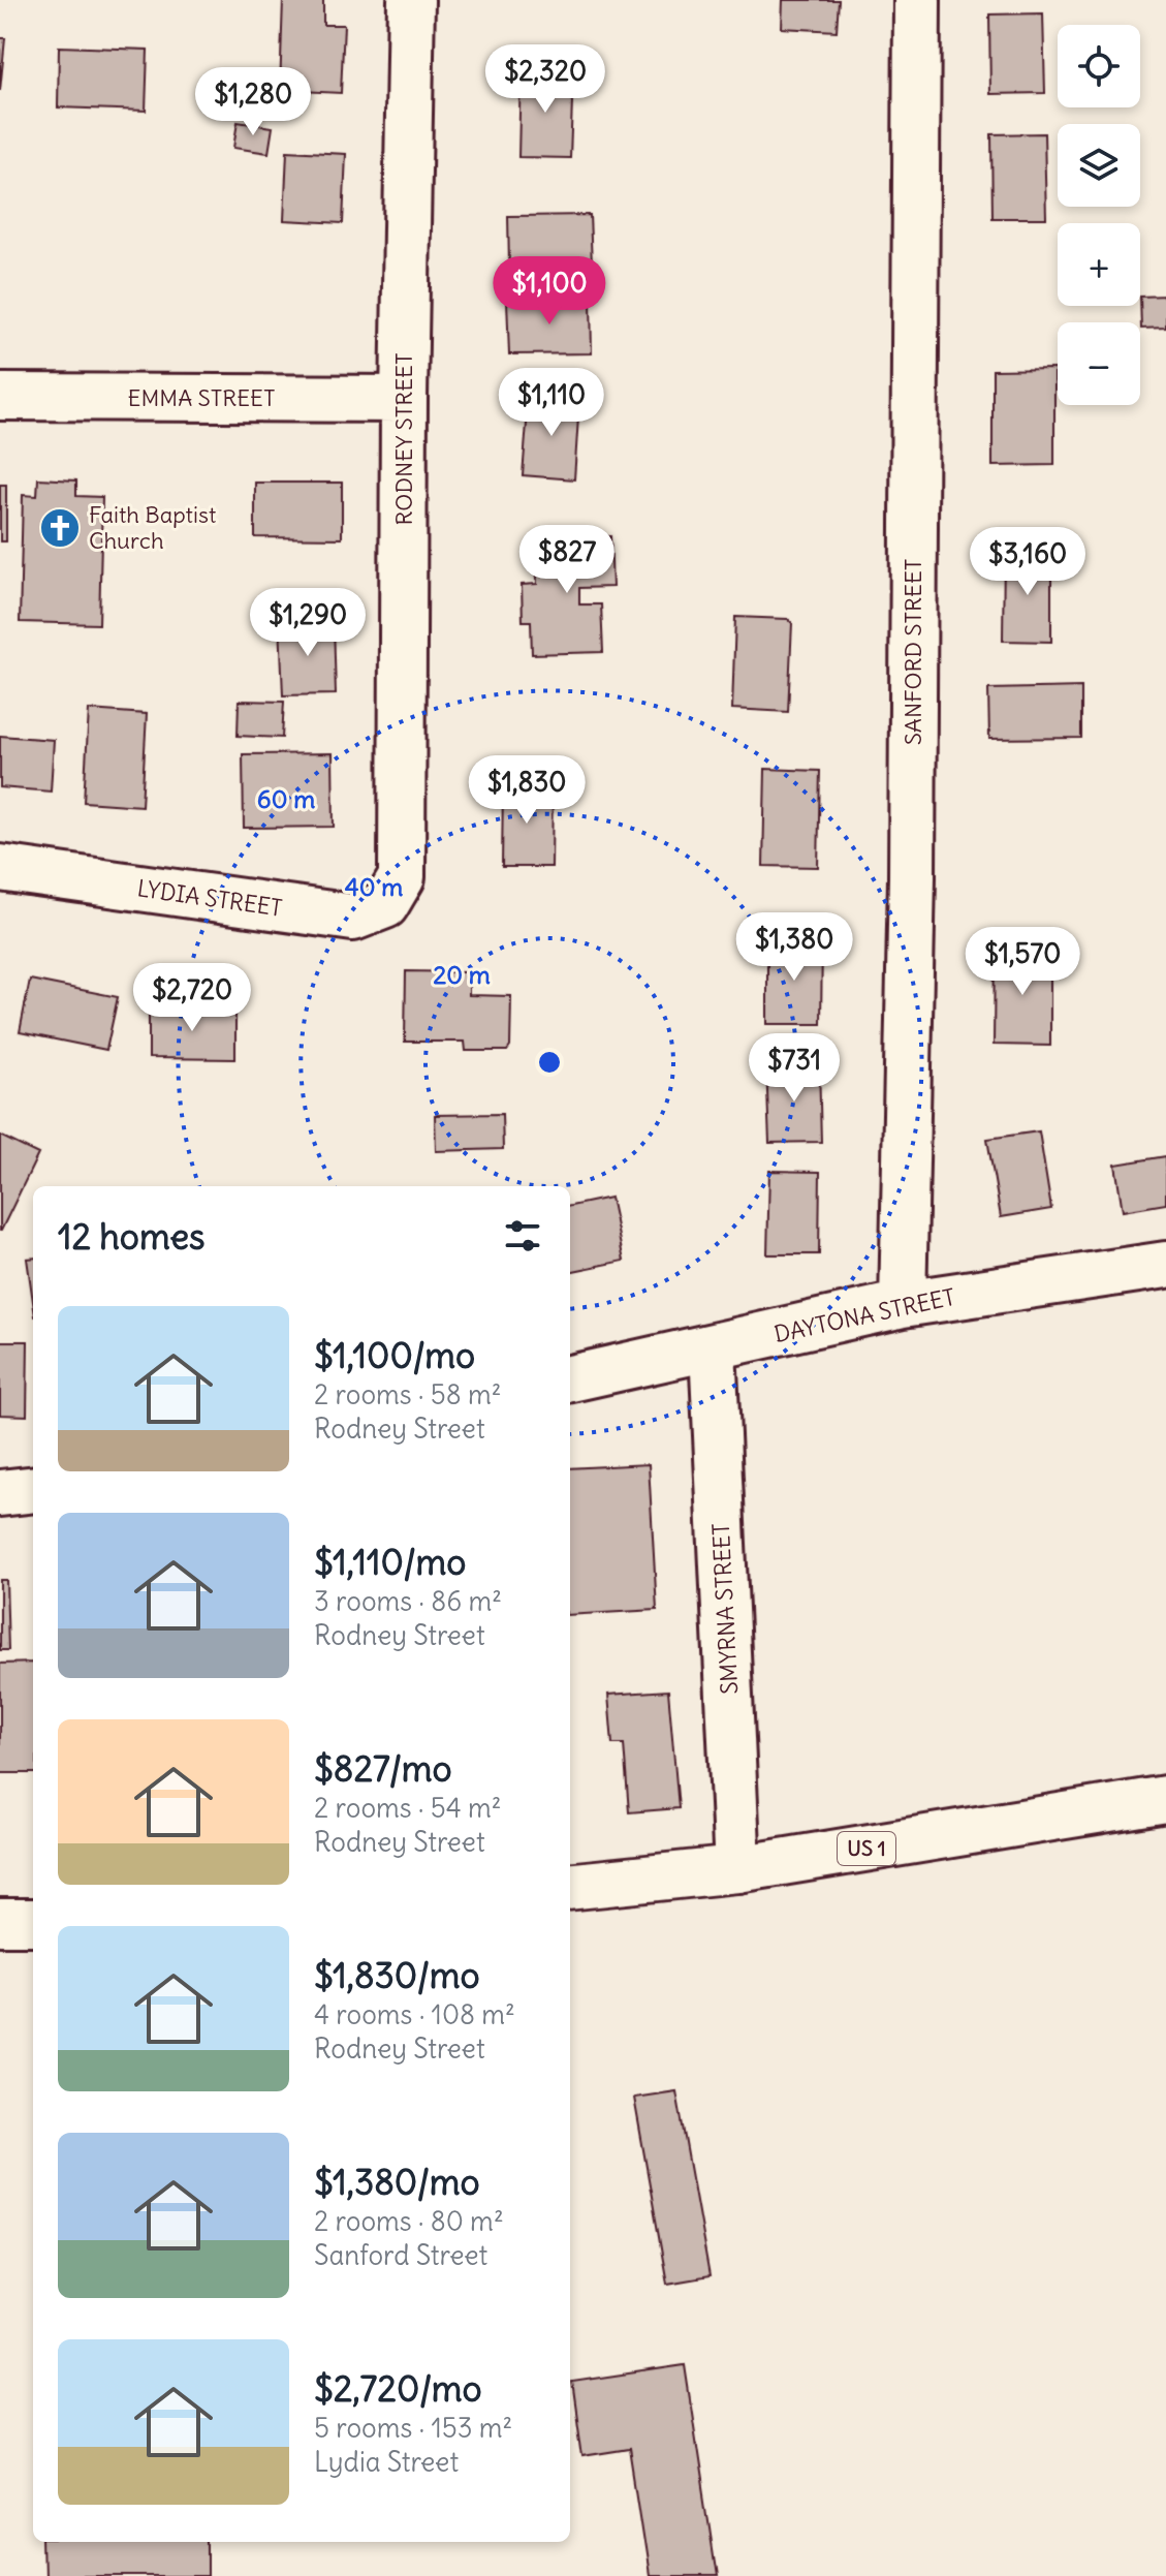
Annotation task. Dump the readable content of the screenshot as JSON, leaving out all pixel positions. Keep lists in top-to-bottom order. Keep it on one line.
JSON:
{"streets":{"street":["EMMA STREET","RODNEY STREET","SANFORD STREET","LYDIA STREET","DAYTONA STREET","SMYRNA STREET","US 1"]},"crossings":[["EMMA STREET","RODNEY STREET"],["RODNEY STREET","LYDIA STREET"],["SANFORD STREET","DAYTONA STREET"],["DAYTONA STREET","SMYRNA STREET"],["SMYRNA STREET","US 1"]],"places":{"church":["Faith Baptist Church"]},"page":{"map_buttons":["+","−"],"price":["$2,320","$1,280","$1,100","$1,110","$827","$3,160","$1,290","$1,830","$1,380","$1,570","$2,720","$731"],"heading":"12 homes","list":[{"name":"$1,100/mo","note":"2 rooms · 58 m² · Rodney Street"},{"name":"$1,110/mo","note":"3 rooms · 86 m² · Rodney Street"},{"name":"$827/mo","note":"2 rooms · 54 m² · Rodney Street"},{"name":"$1,830/mo","note":"4 rooms · 108 m² · Rodney Street"},{"name":"$1,380/mo","note":"2 rooms · 80 m² · Sanford Street"},{"name":"$2,720/mo","note":"5 rooms · 153 m² · Lydia Street"}]},"rings":["60 m","40 m","20 m"]}
